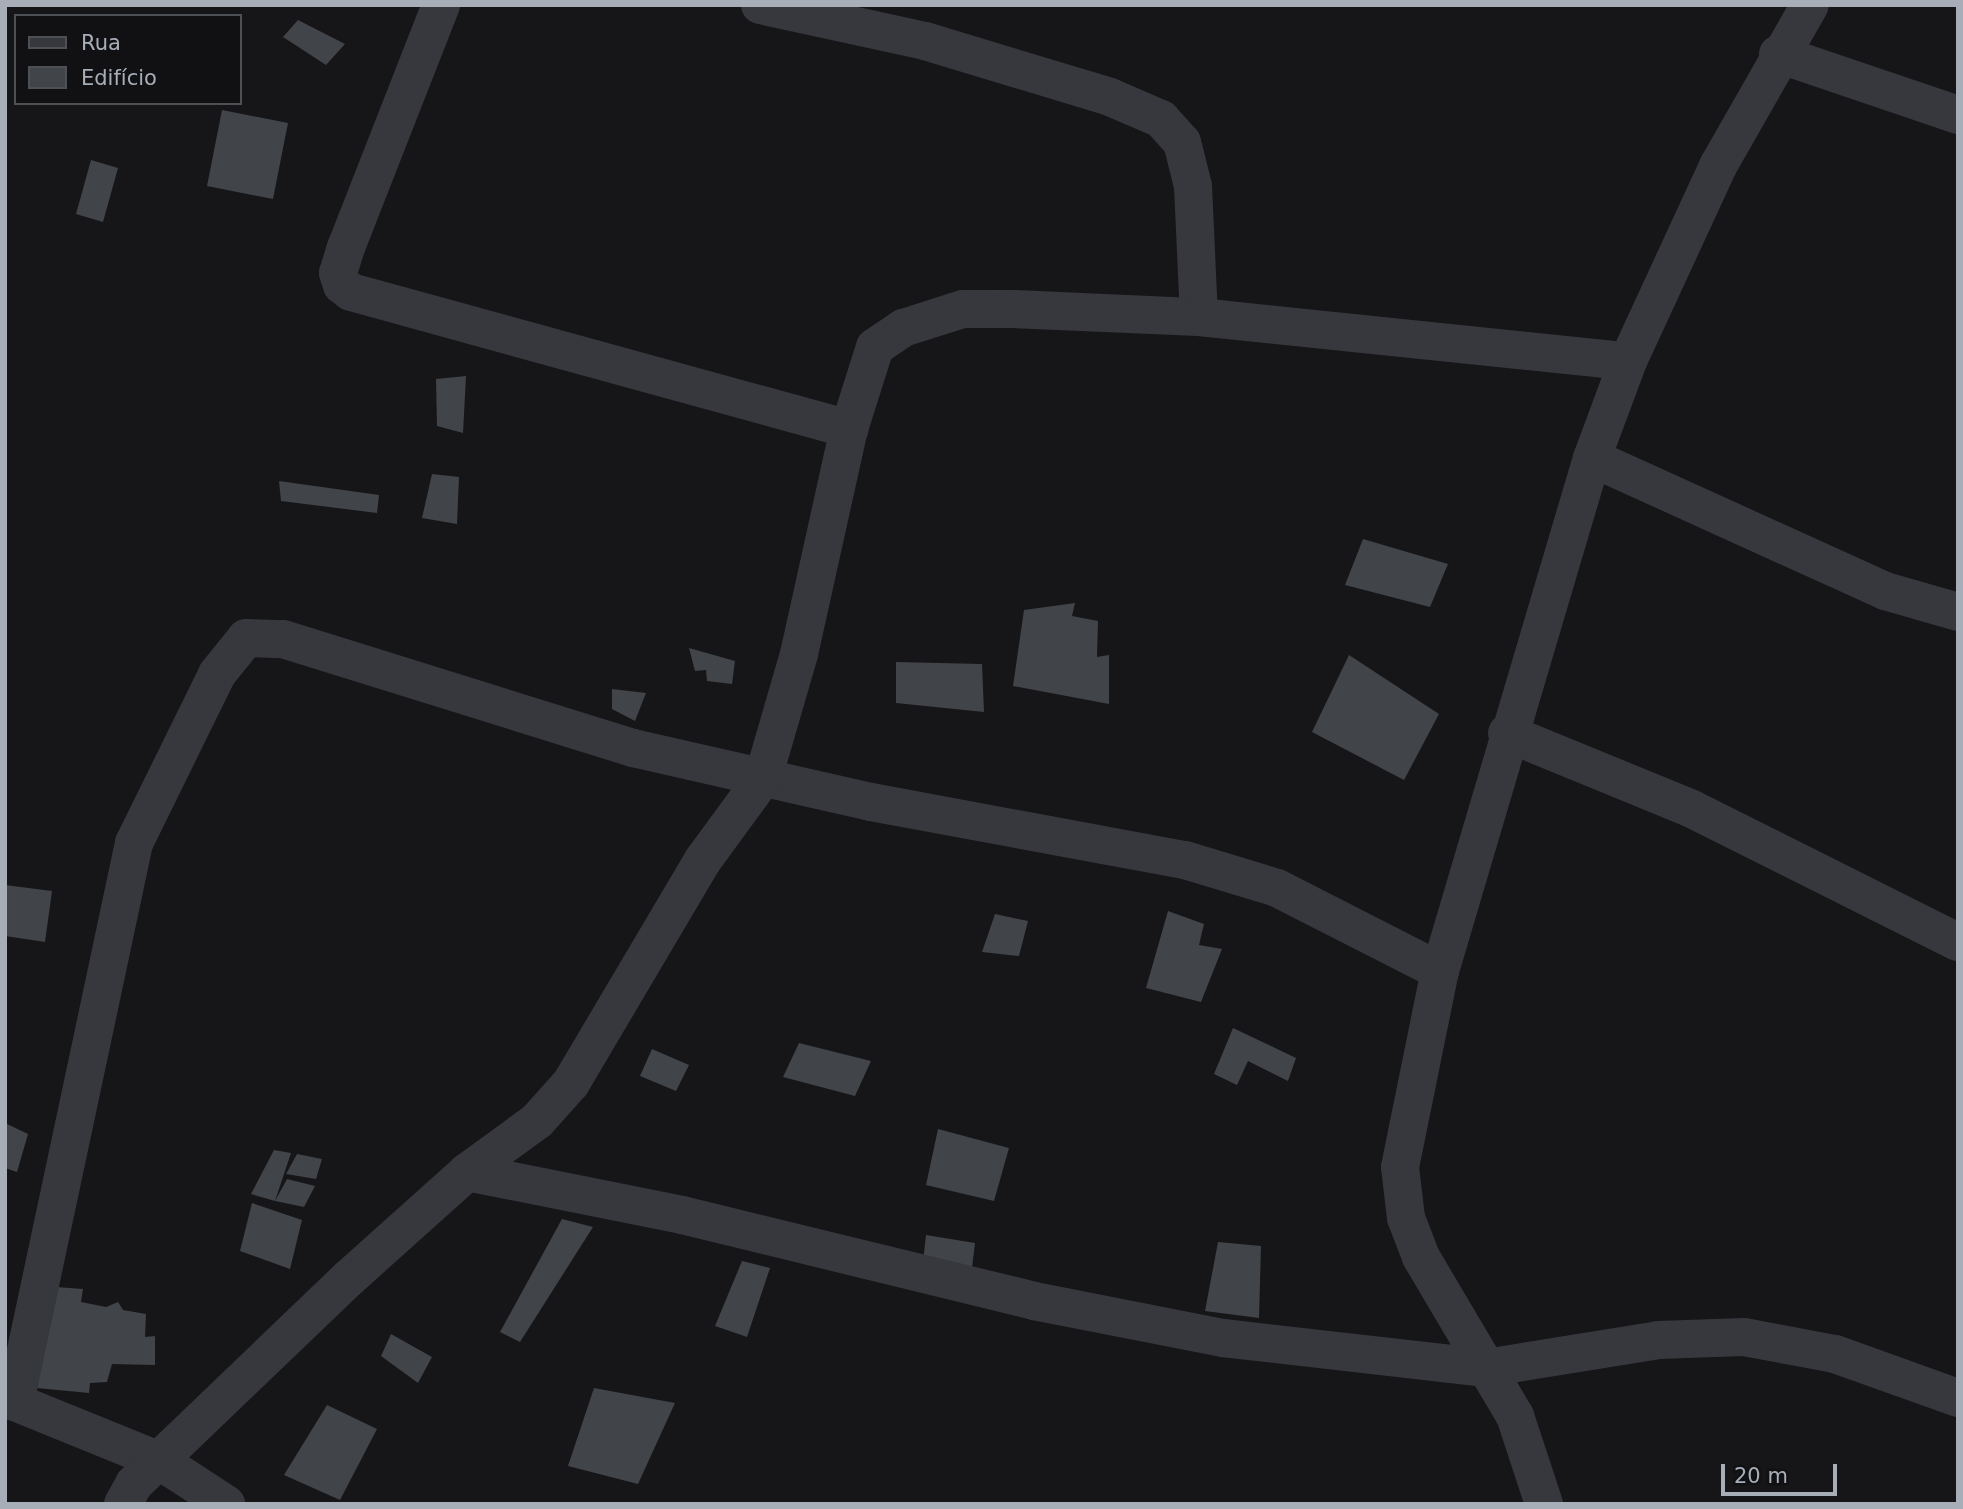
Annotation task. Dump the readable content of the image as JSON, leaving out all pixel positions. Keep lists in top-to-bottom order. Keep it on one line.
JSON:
{"legend":["Rua","Edifício"],"scale_bar":"20 m"}
